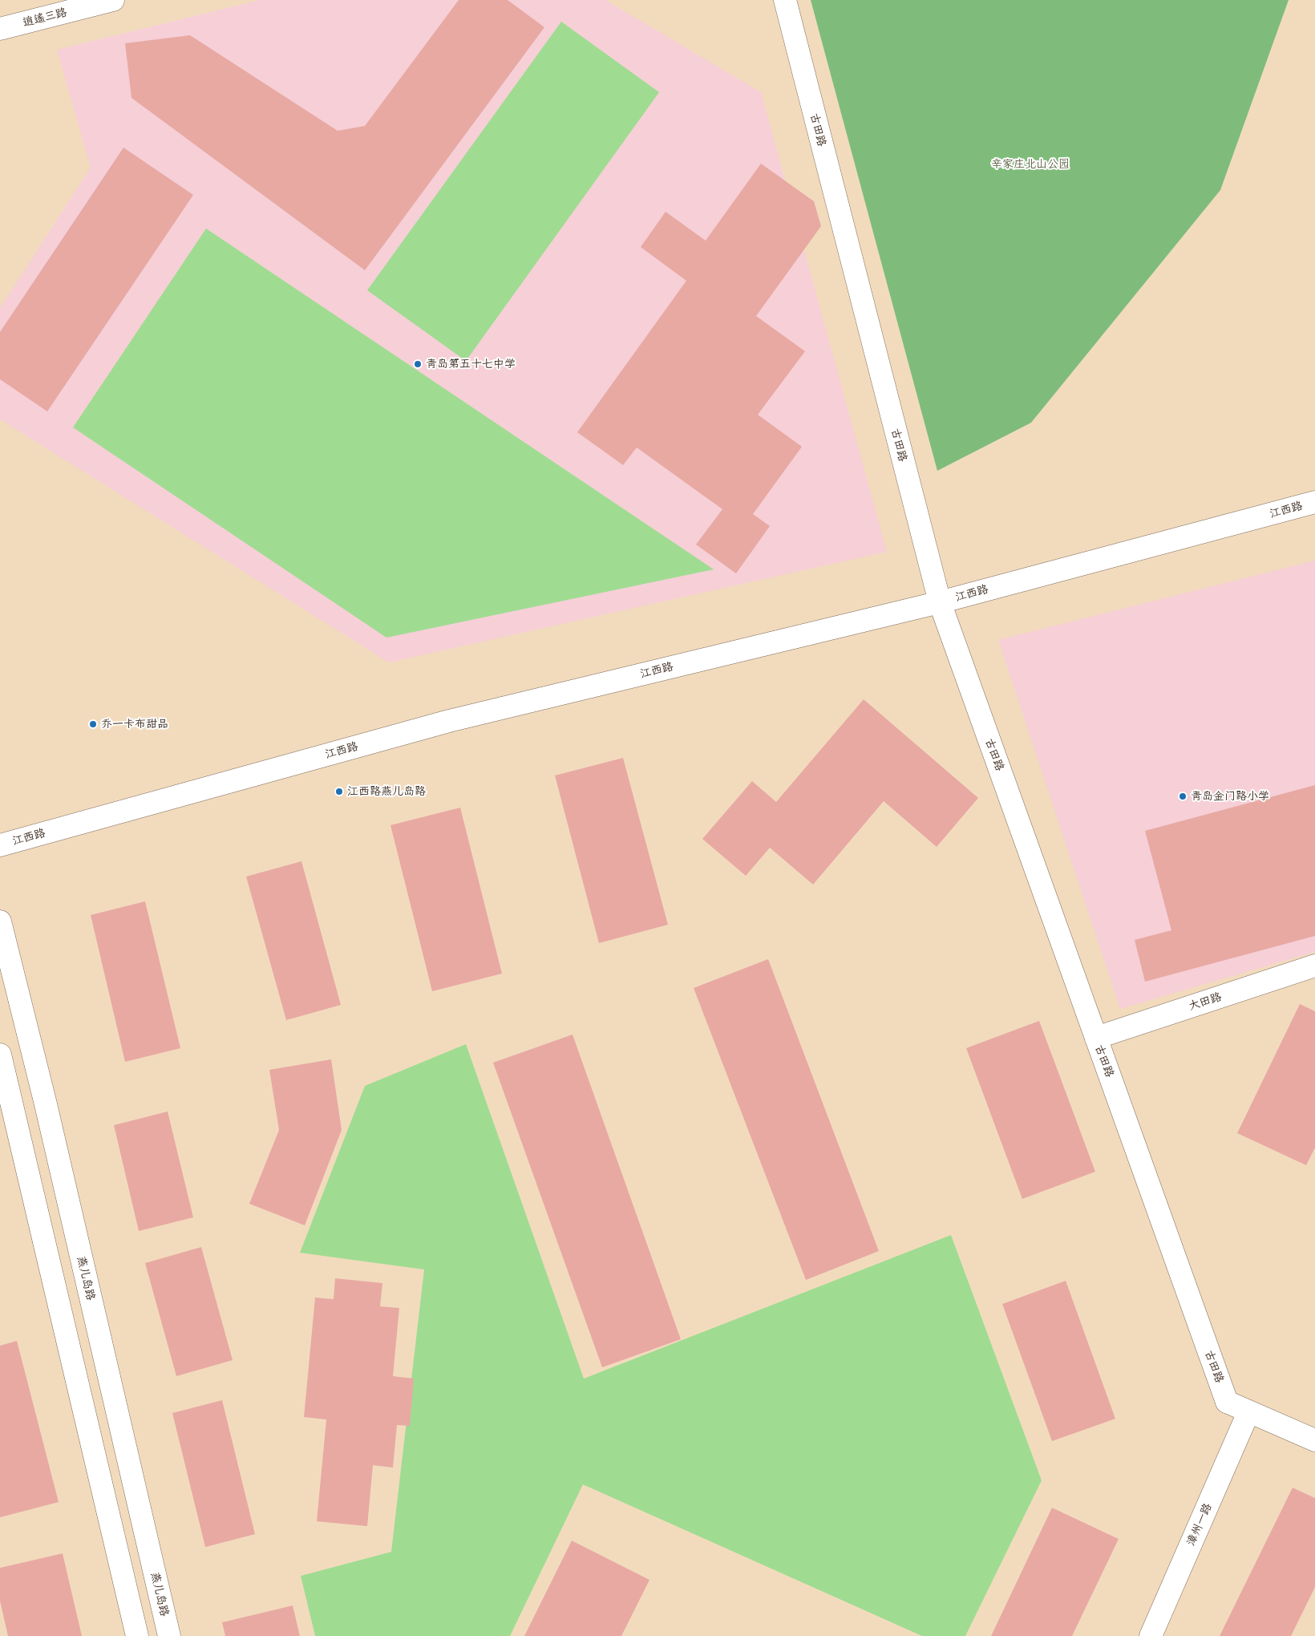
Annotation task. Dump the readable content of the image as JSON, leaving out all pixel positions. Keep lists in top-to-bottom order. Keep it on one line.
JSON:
{"streets":{"main road":["逍遥三路","古田路","江西路","大田路","燕儿岛路","漳州一路"]},"crossings":[["古田路","江西路"],["古田路","大田路"],["古田路","漳州一路"]],"parks":["辛家庄北山公园"],"places":["青岛第五十七中学","乔一卡布甜品","江西路燕儿岛路","青岛金门路小学"]}
